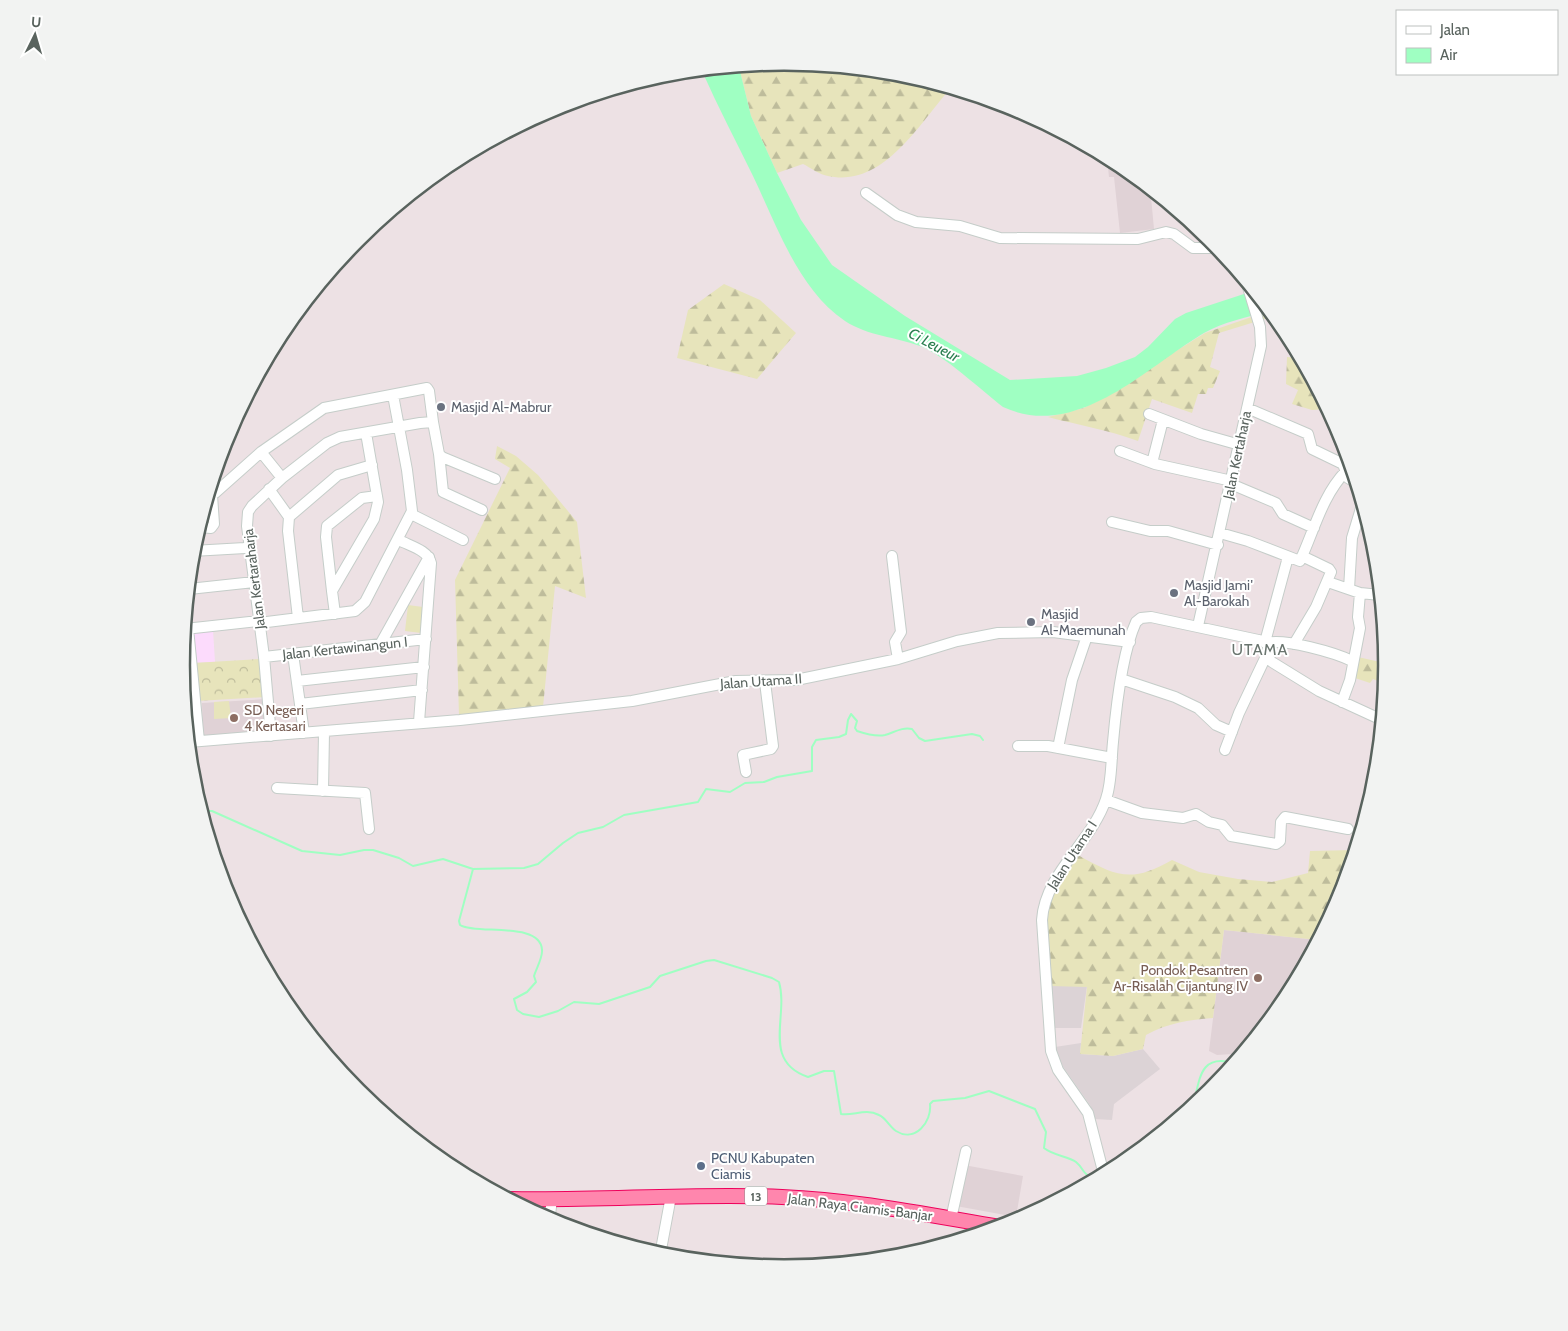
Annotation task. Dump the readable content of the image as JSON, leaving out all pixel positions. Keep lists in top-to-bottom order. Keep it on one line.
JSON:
{"streets":{"highway":["13","Jalan Raya Ciamis-Banjar"],"street":["Jalan Kertaharja","Jalan Kertaraharja","Jalan Kertawinangun I","Jalan Utama II","Jalan Utama I"]},"crossings":[["Jalan Kertaharja","Jalan Utama I"],["Jalan Kertaraharja","Jalan Kertawinangun I"],["Jalan Kertaraharja","Jalan Utama II"],["Jalan Utama II","Jalan Utama I"]],"districts":["UTAMA"],"water":["Ci Leueur"],"places":["Masjid Al-Mabrur","Masjid Jami' Al-Barokah","Masjid Al-Maemunah","SD Negeri 4 Kertasari","Pondok Pesantren Ar-Risalah Cijantung IV","PCNU Kabupaten Ciamis"],"legend":["Jalan","Air"],"north":"top"}
